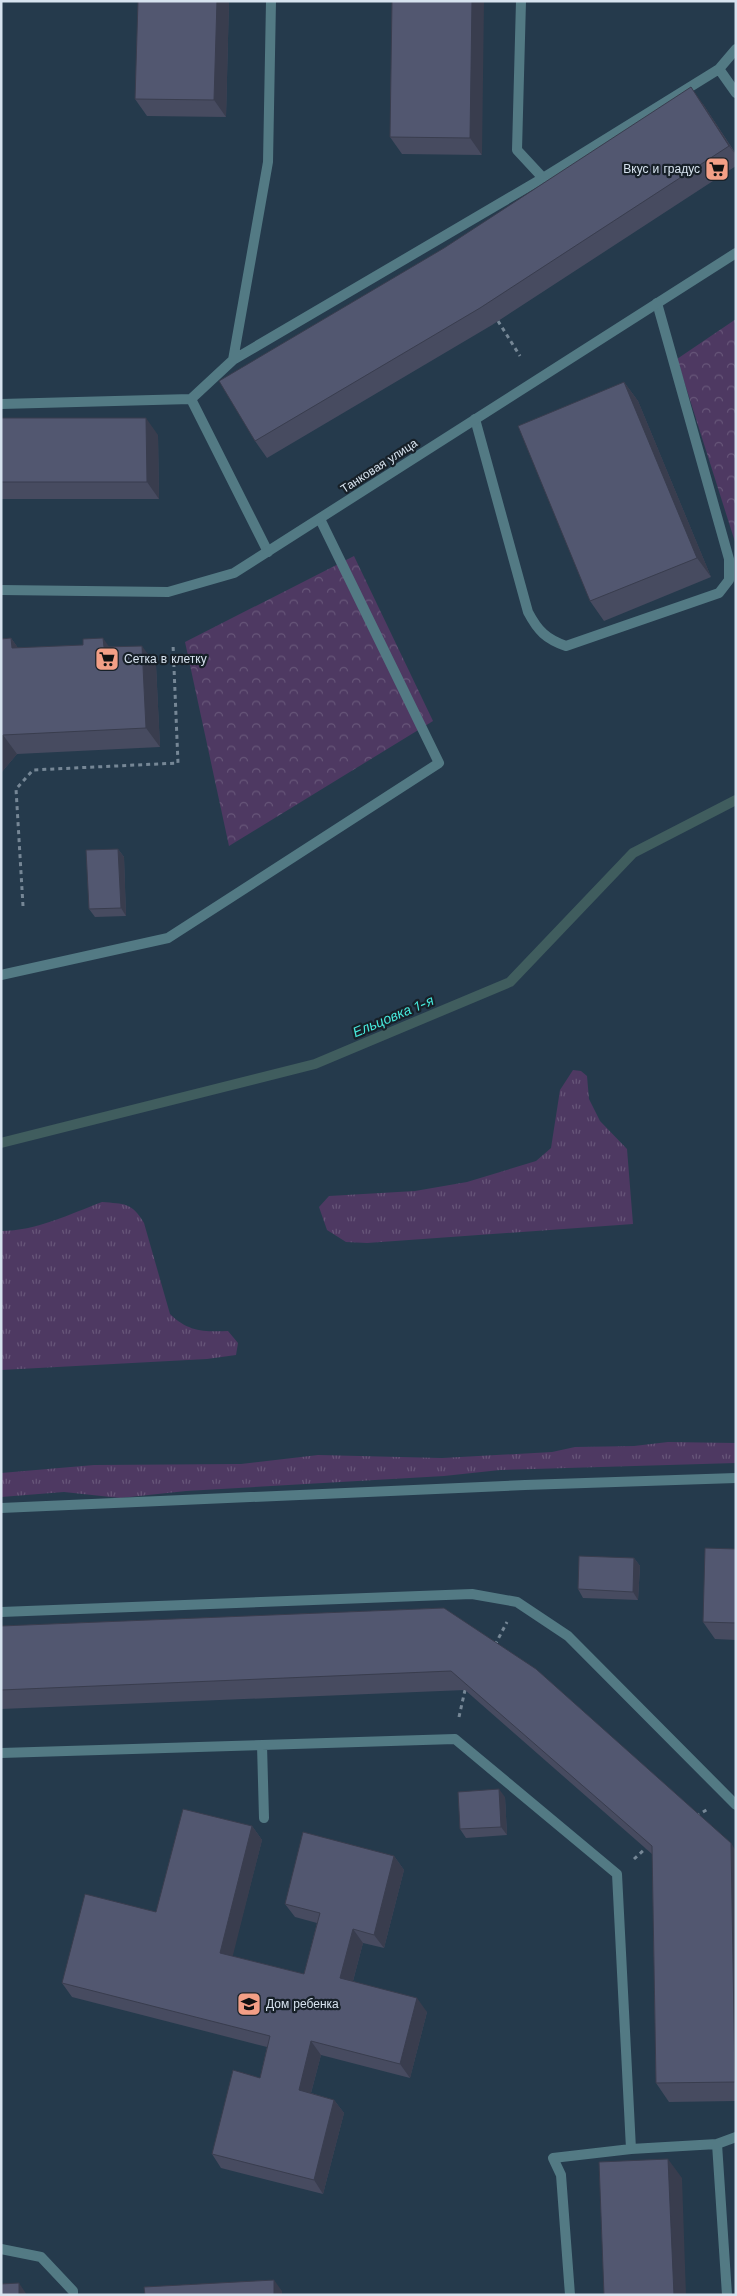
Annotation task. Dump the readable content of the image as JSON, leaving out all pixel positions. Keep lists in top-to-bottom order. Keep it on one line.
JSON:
{"streets":{"street":["Танковая улица"]},"water":["Ельцовка 1-я"],"places":{"supermarket":["Вкус и градус","Сетка в клетку"],"school or university":["Дом ребенка"]}}
